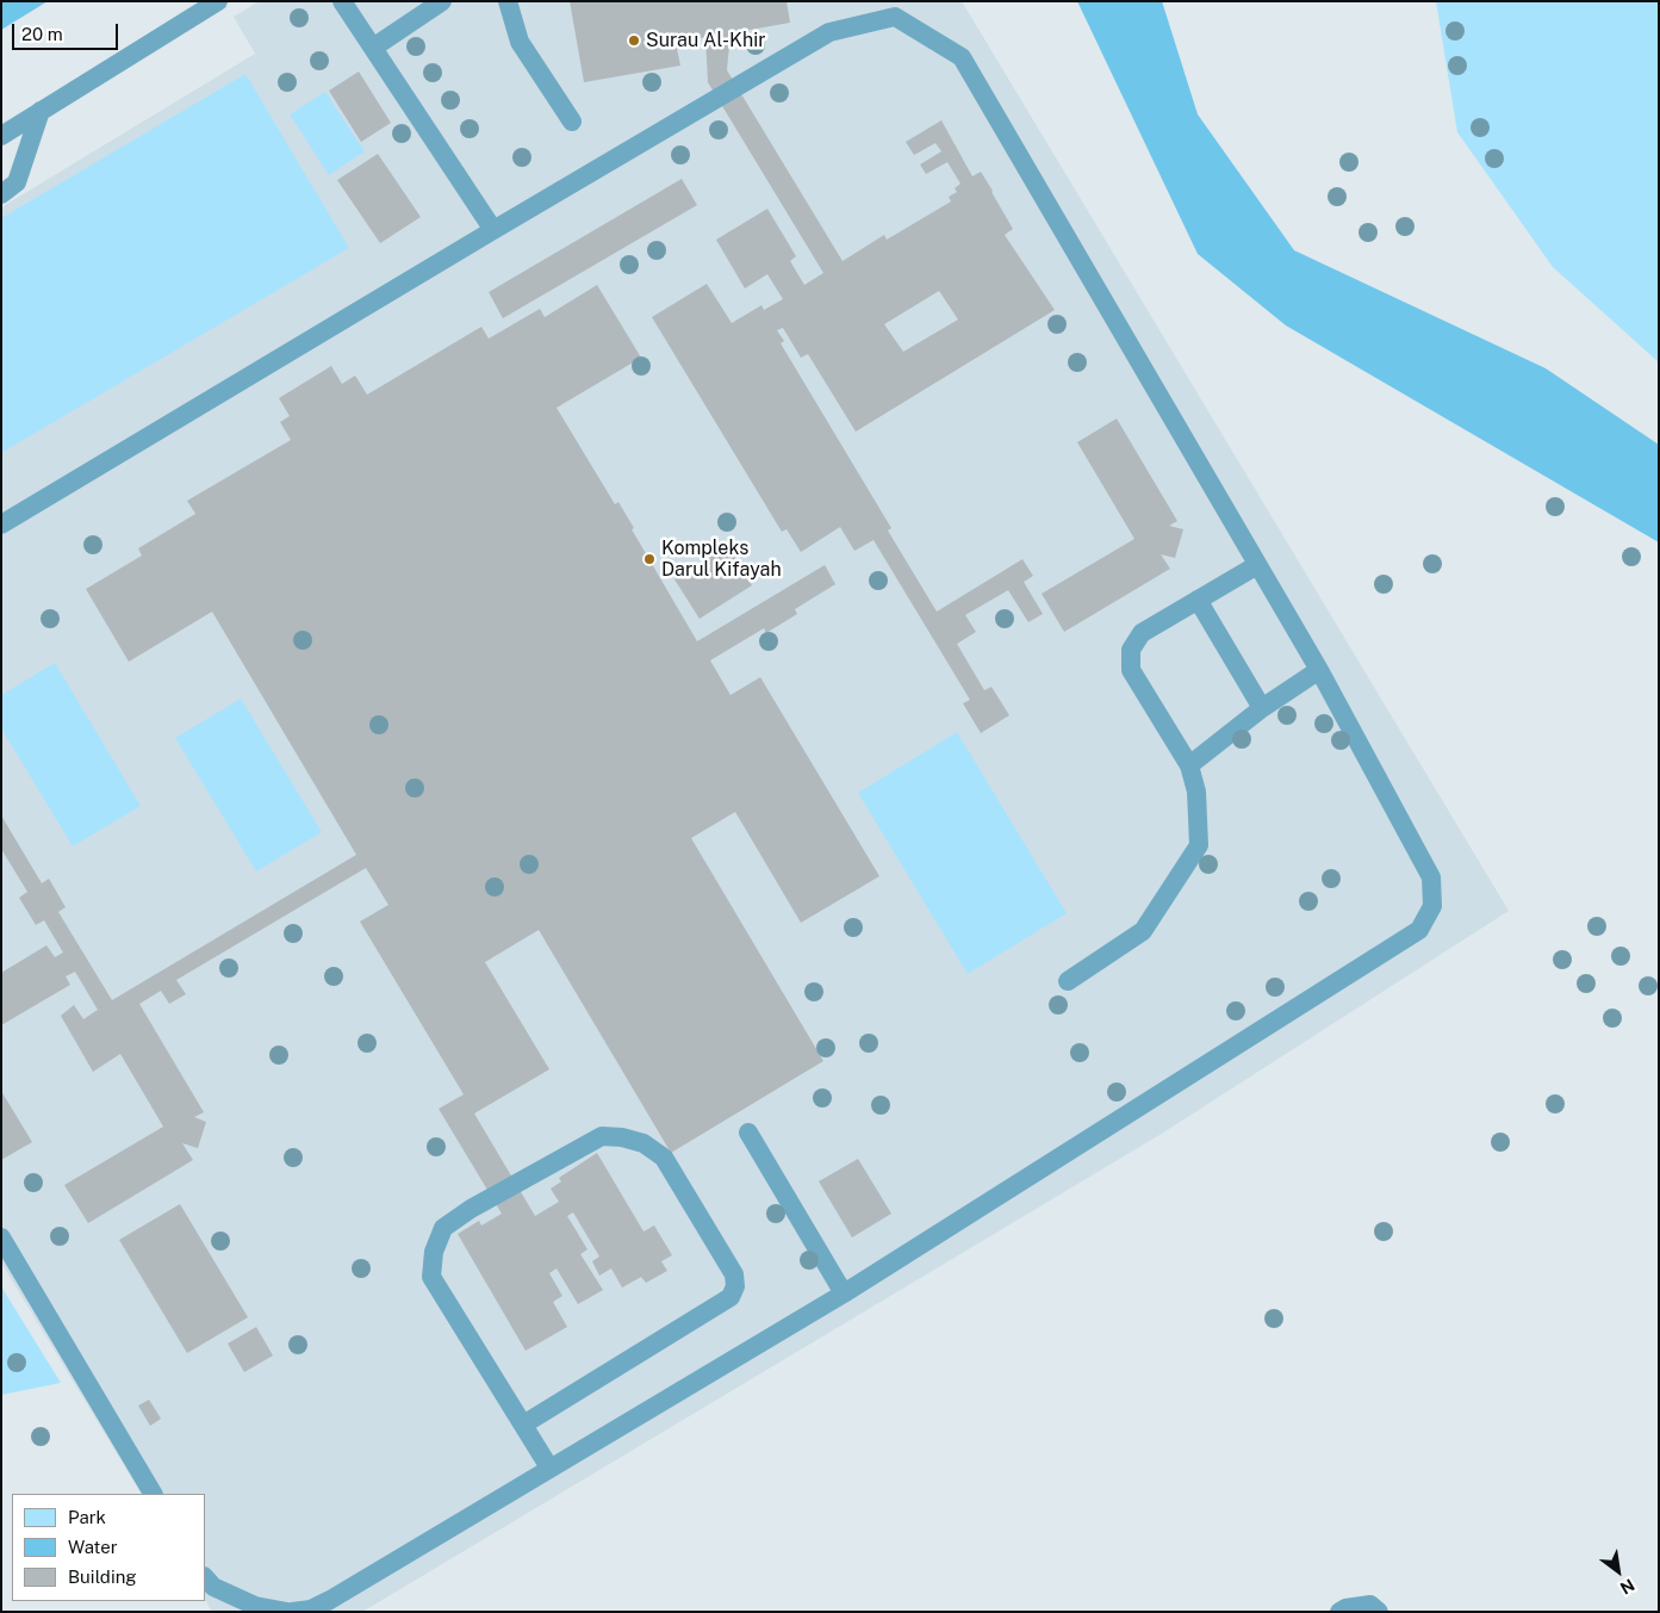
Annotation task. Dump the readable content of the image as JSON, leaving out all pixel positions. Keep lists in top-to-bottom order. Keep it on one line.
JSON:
{"places":["Surau Al-Khir","Kompleks Darul Kifayah"],"legend":["Park","Water","Building"],"scale_bar":"20 m","north":"bottom right"}
